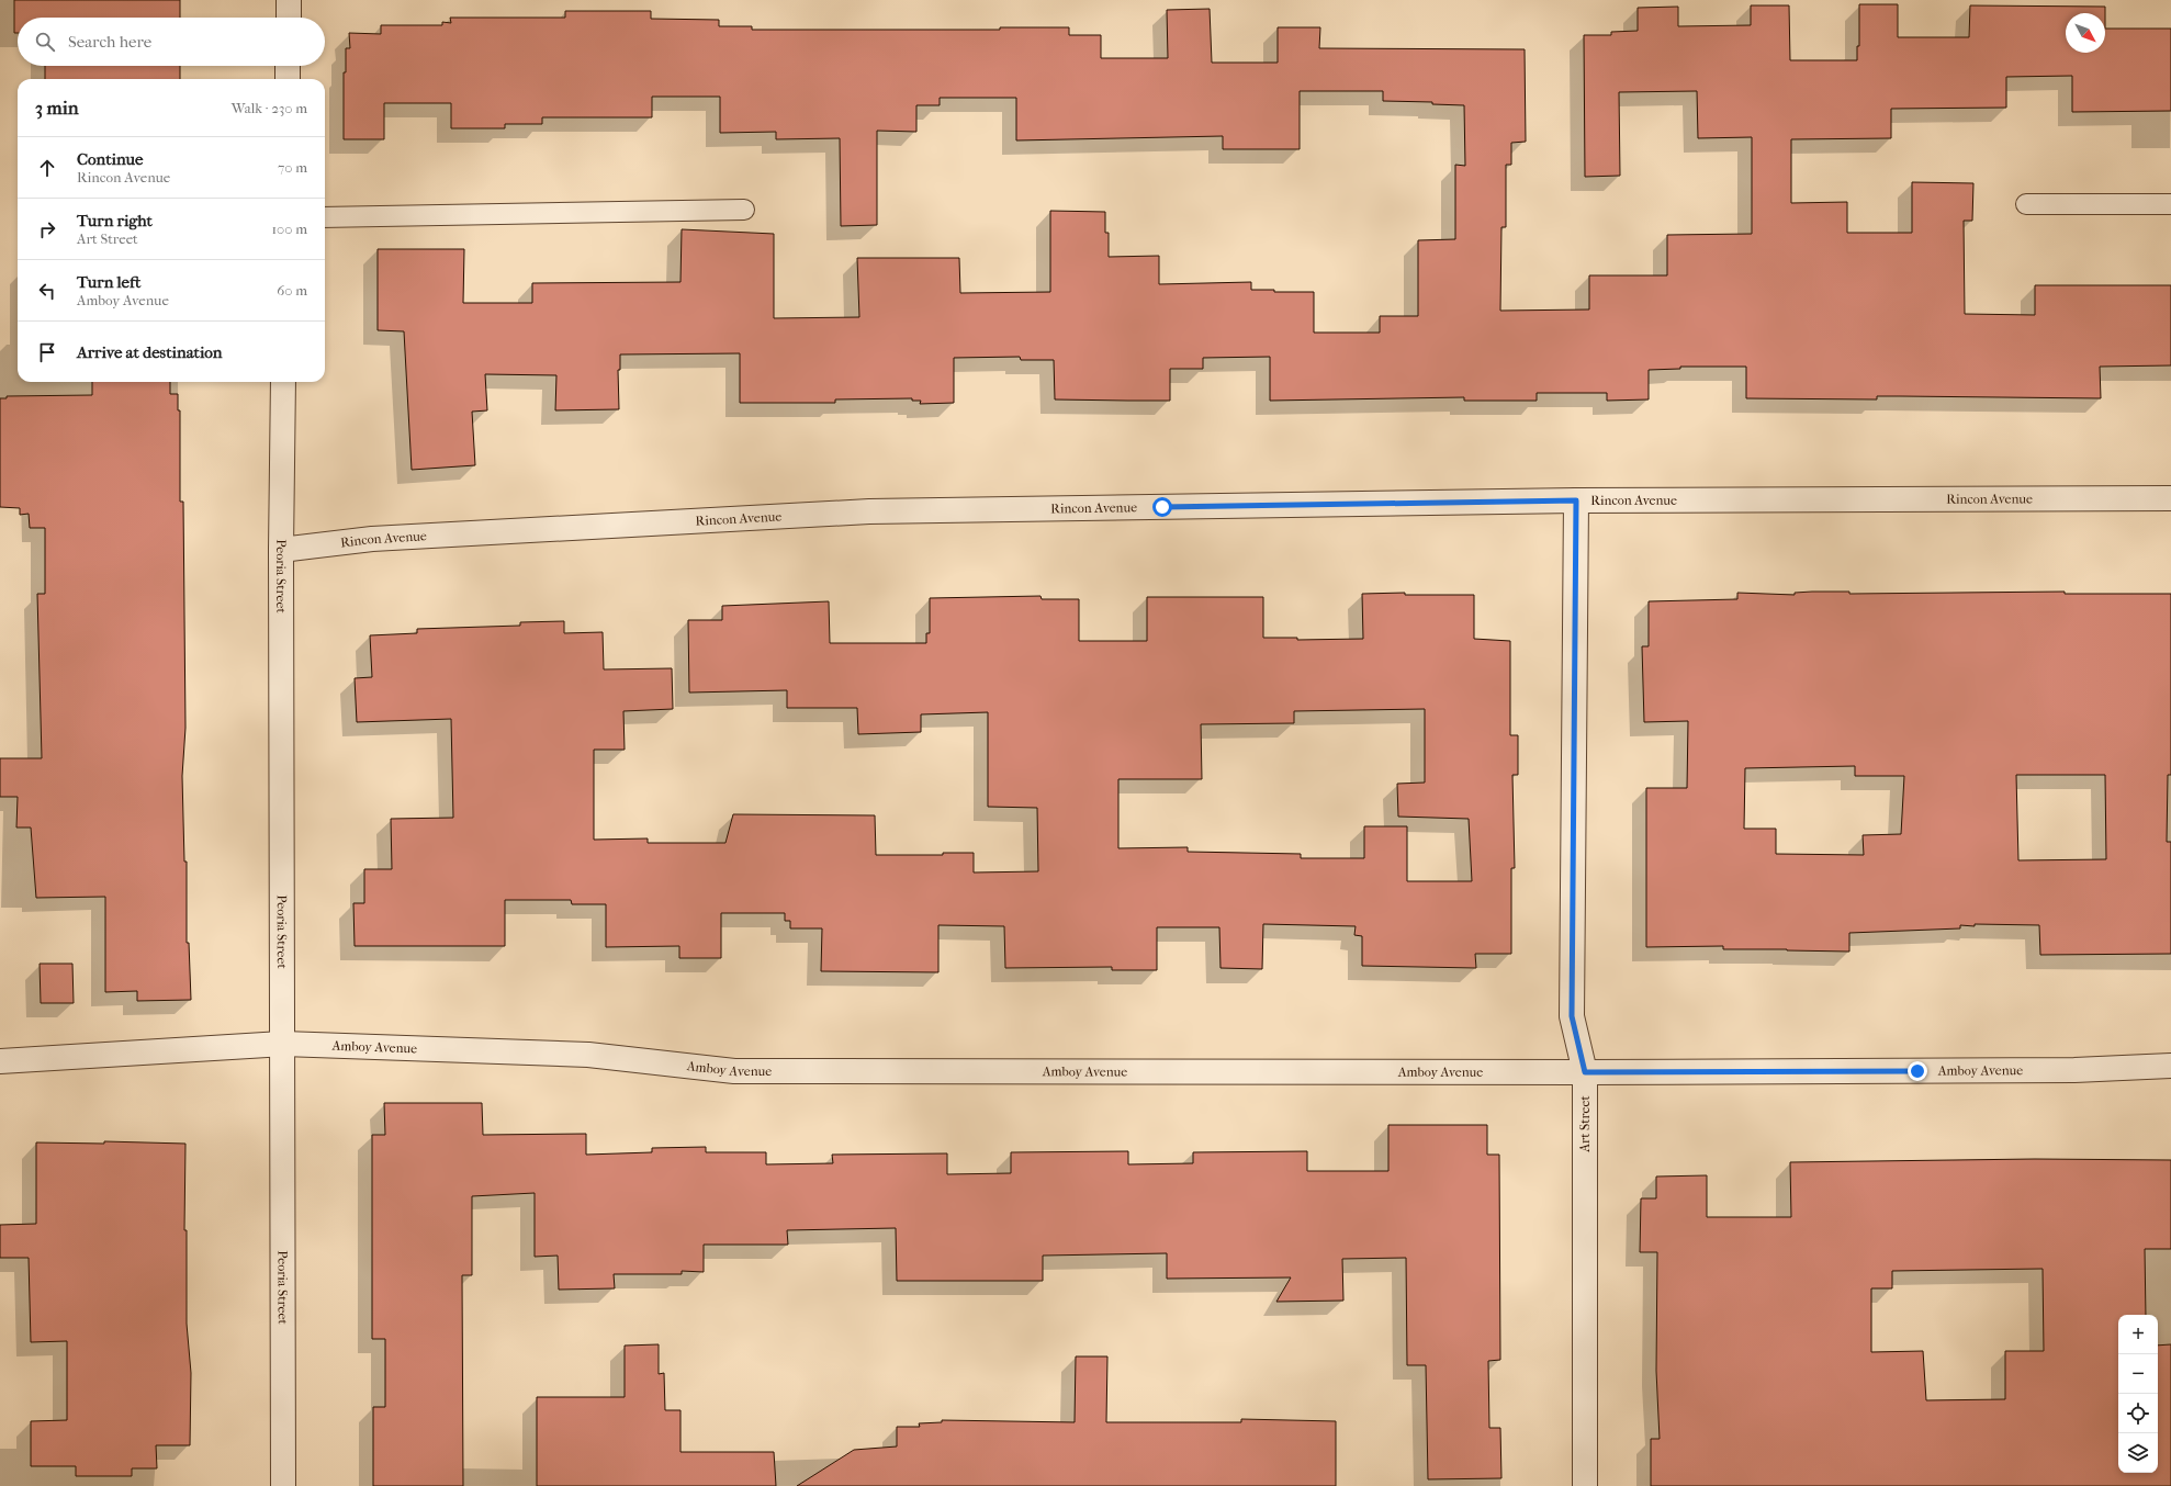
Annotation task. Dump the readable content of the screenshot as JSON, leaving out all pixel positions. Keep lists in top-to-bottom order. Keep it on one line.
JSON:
{"streets":{"street":["Rincon Avenue","Peoria Street","Amboy Avenue","Art Street"]},"crossings":[["Rincon Avenue","Peoria Street"],["Rincon Avenue","Art Street"],["Peoria Street","Amboy Avenue"],["Amboy Avenue","Art Street"]],"north":"bottom right","page":{"search":"Search here","heading":["3 min","Walk · 230 m"],"list":[["Continue","Rincon Avenue","70 m"],["Turn right","Art Street","100 m"],["Turn left","Amboy Avenue","60 m"],"Arrive at destination"],"map_buttons":["+","−"]}}
